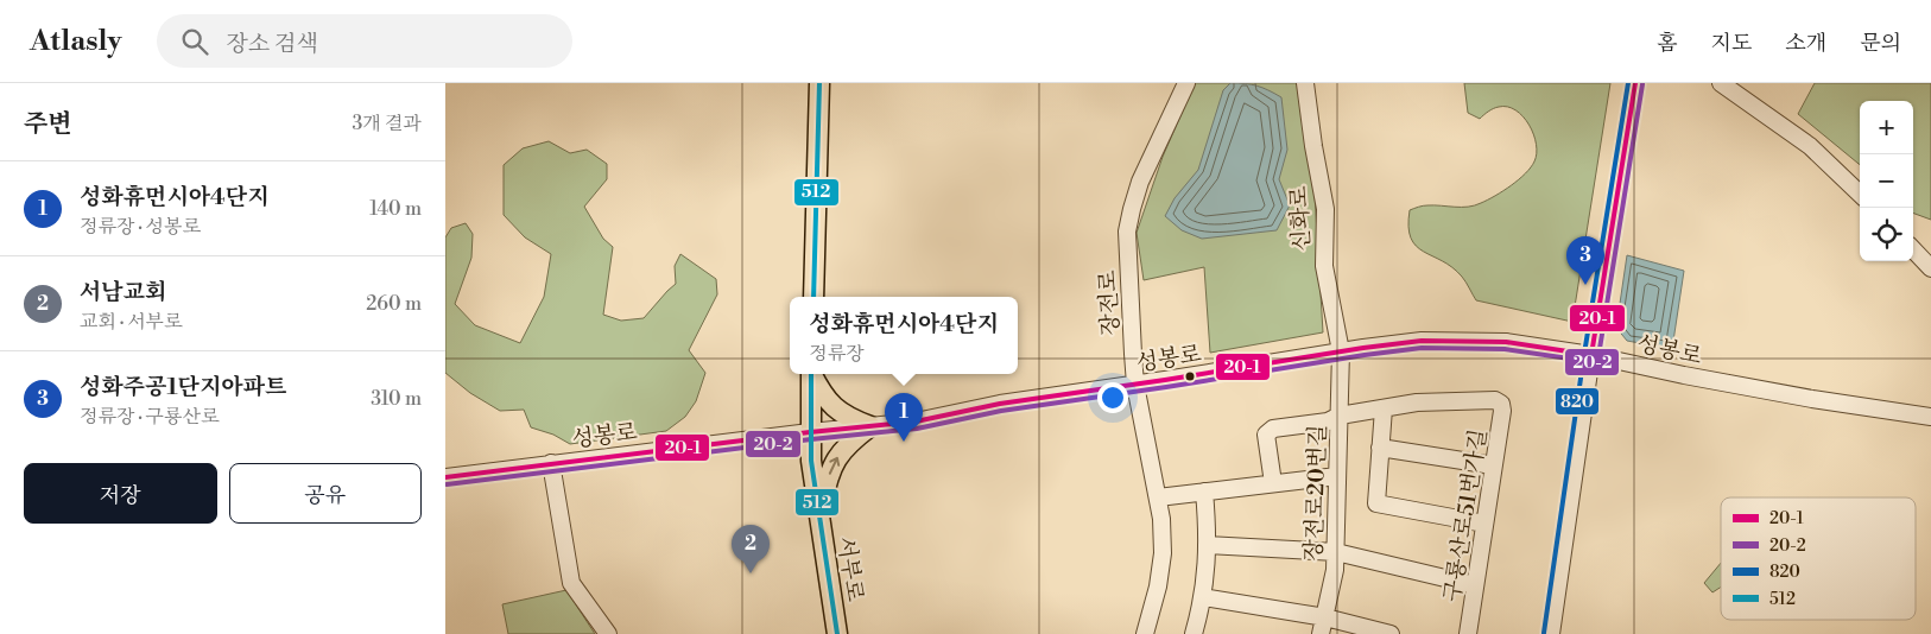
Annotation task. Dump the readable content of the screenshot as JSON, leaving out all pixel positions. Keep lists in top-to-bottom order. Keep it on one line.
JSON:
{"streets":{"main road":["서부로"],"street":["신화로","장전로","성봉로","장전로20번길","구룡산로51번가길"]},"crossings":[["신화로","성봉로"],["신화로","장전로20번길"],["장전로","성봉로"],["성봉로","장전로20번길"],["성봉로","서부로"]],"lines":["transit line 20-1","transit line 820","transit line 512","transit line 20-2"],"legend":["20-1","20-2","820","512"],"page":{"header":"Atlasly","search":"장소 검색","nav":["홈","지도","소개","문의"],"heading":["주변","3개 결과"],"map_buttons":["+","−"],"list":[{"mark":"1","name":"성화휴먼시아4단지","note":"정류장 · 성봉로","value":"140 m"},{"mark":"2","name":"서남교회","note":"교회 · 서부로","value":"260 m"},{"mark":"3","name":"성화주공1단지아파트","note":"정류장 · 구룡산로","value":"310 m"}],"pins":["3","1","2"],"popup":["성화휴먼시아4단지","정류장"],"buttons":["저장","공유"]}}
